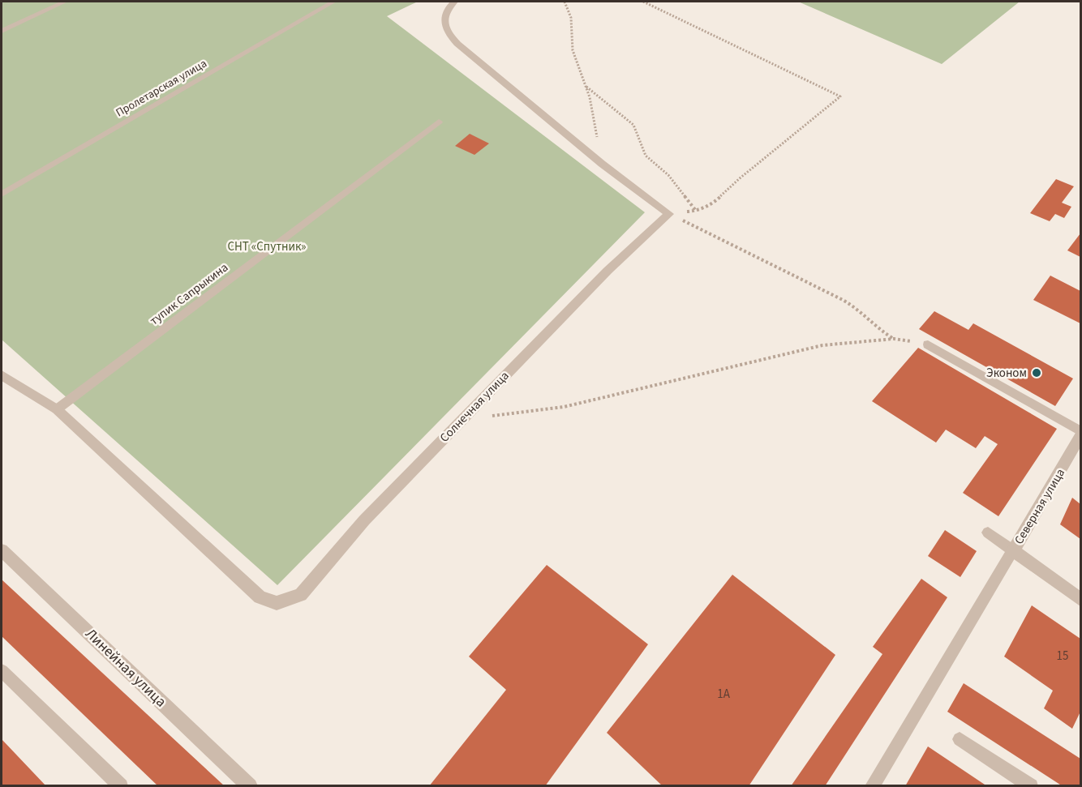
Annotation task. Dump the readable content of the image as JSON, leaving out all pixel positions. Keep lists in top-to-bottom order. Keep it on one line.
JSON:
{"streets":{"street":["Солнечная улица","Северная улица","Линейная улица"],"lane":["Пролетарская улица","тупик Сапрыкина"]},"crossings":[["тупик Сапрыкина","Солнечная улица"]],"parks":["СНТ «Спутник»"],"places":["Эконом"],"house_numbers":["15","1А"]}
